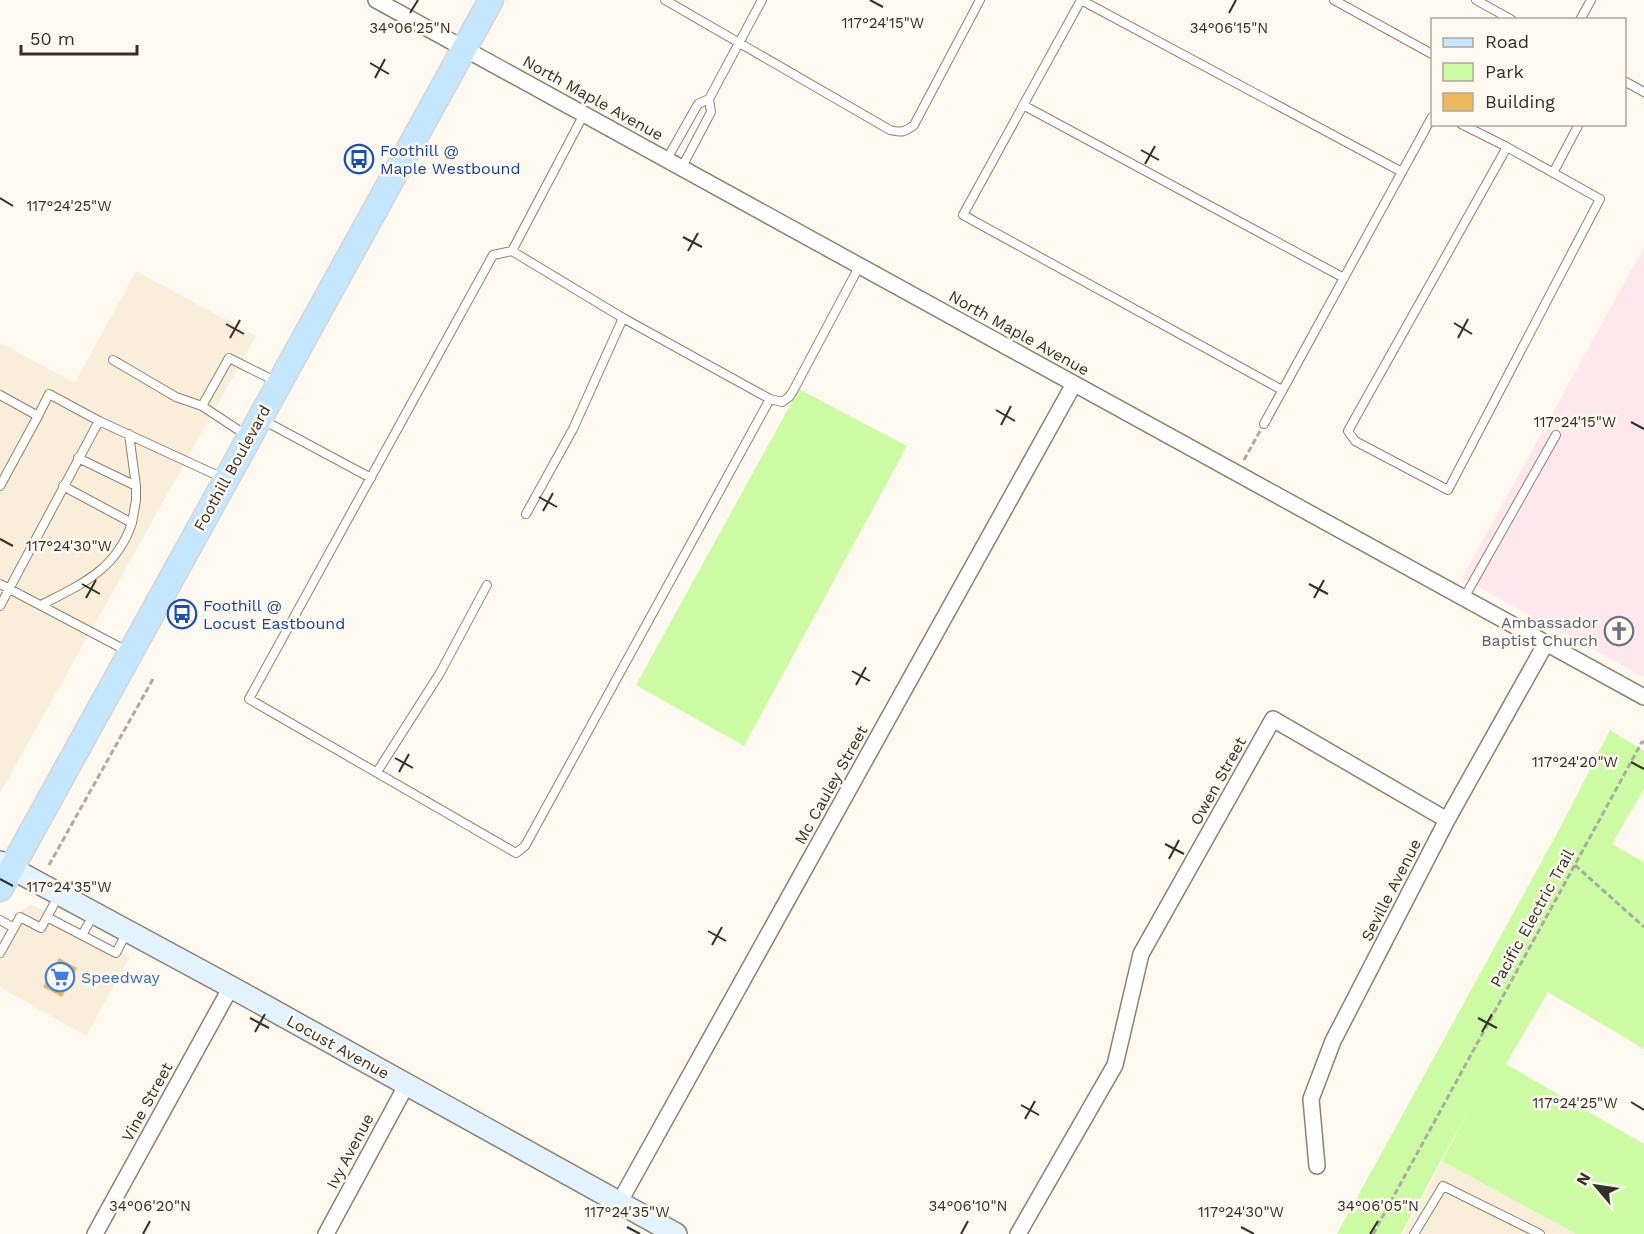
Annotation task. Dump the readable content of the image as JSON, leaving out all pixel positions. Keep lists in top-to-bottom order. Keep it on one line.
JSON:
{"streets":{"main road":["Foothill Boulevard"],"street":["North Maple Avenue","Owen Street","Mc Cauley Street","Seville Avenue","Locust Avenue","Vine Street","Ivy Avenue"],"path":["Pacific Electric Trail"]},"crossings":[["North Maple Avenue","Foothill Boulevard"],["North Maple Avenue","Mc Cauley Street"],["North Maple Avenue","Seville Avenue"],["Foothill Boulevard","Locust Avenue"],["Owen Street","Seville Avenue"],["Mc Cauley Street","Locust Avenue"],["Locust Avenue","Vine Street"],["Locust Avenue","Ivy Avenue"]],"places":{"bus stop":["Foothill @ Maple Westbound","Foothill @ Locust Eastbound"],"church":["Ambassador Baptist Church"],"supermarket":["Speedway"]},"legend":["Road","Park","Building"],"scale_bar":"50 m","north":"top left","coordinates":["117°24'15\"W","34°06'25\"N","34°06'15\"N","117°24'25\"W","117°24'30\"W","117°24'20\"W","117°24'35\"W","34°06'20\"N","34°06'10\"N","34°06'05\"N"]}
